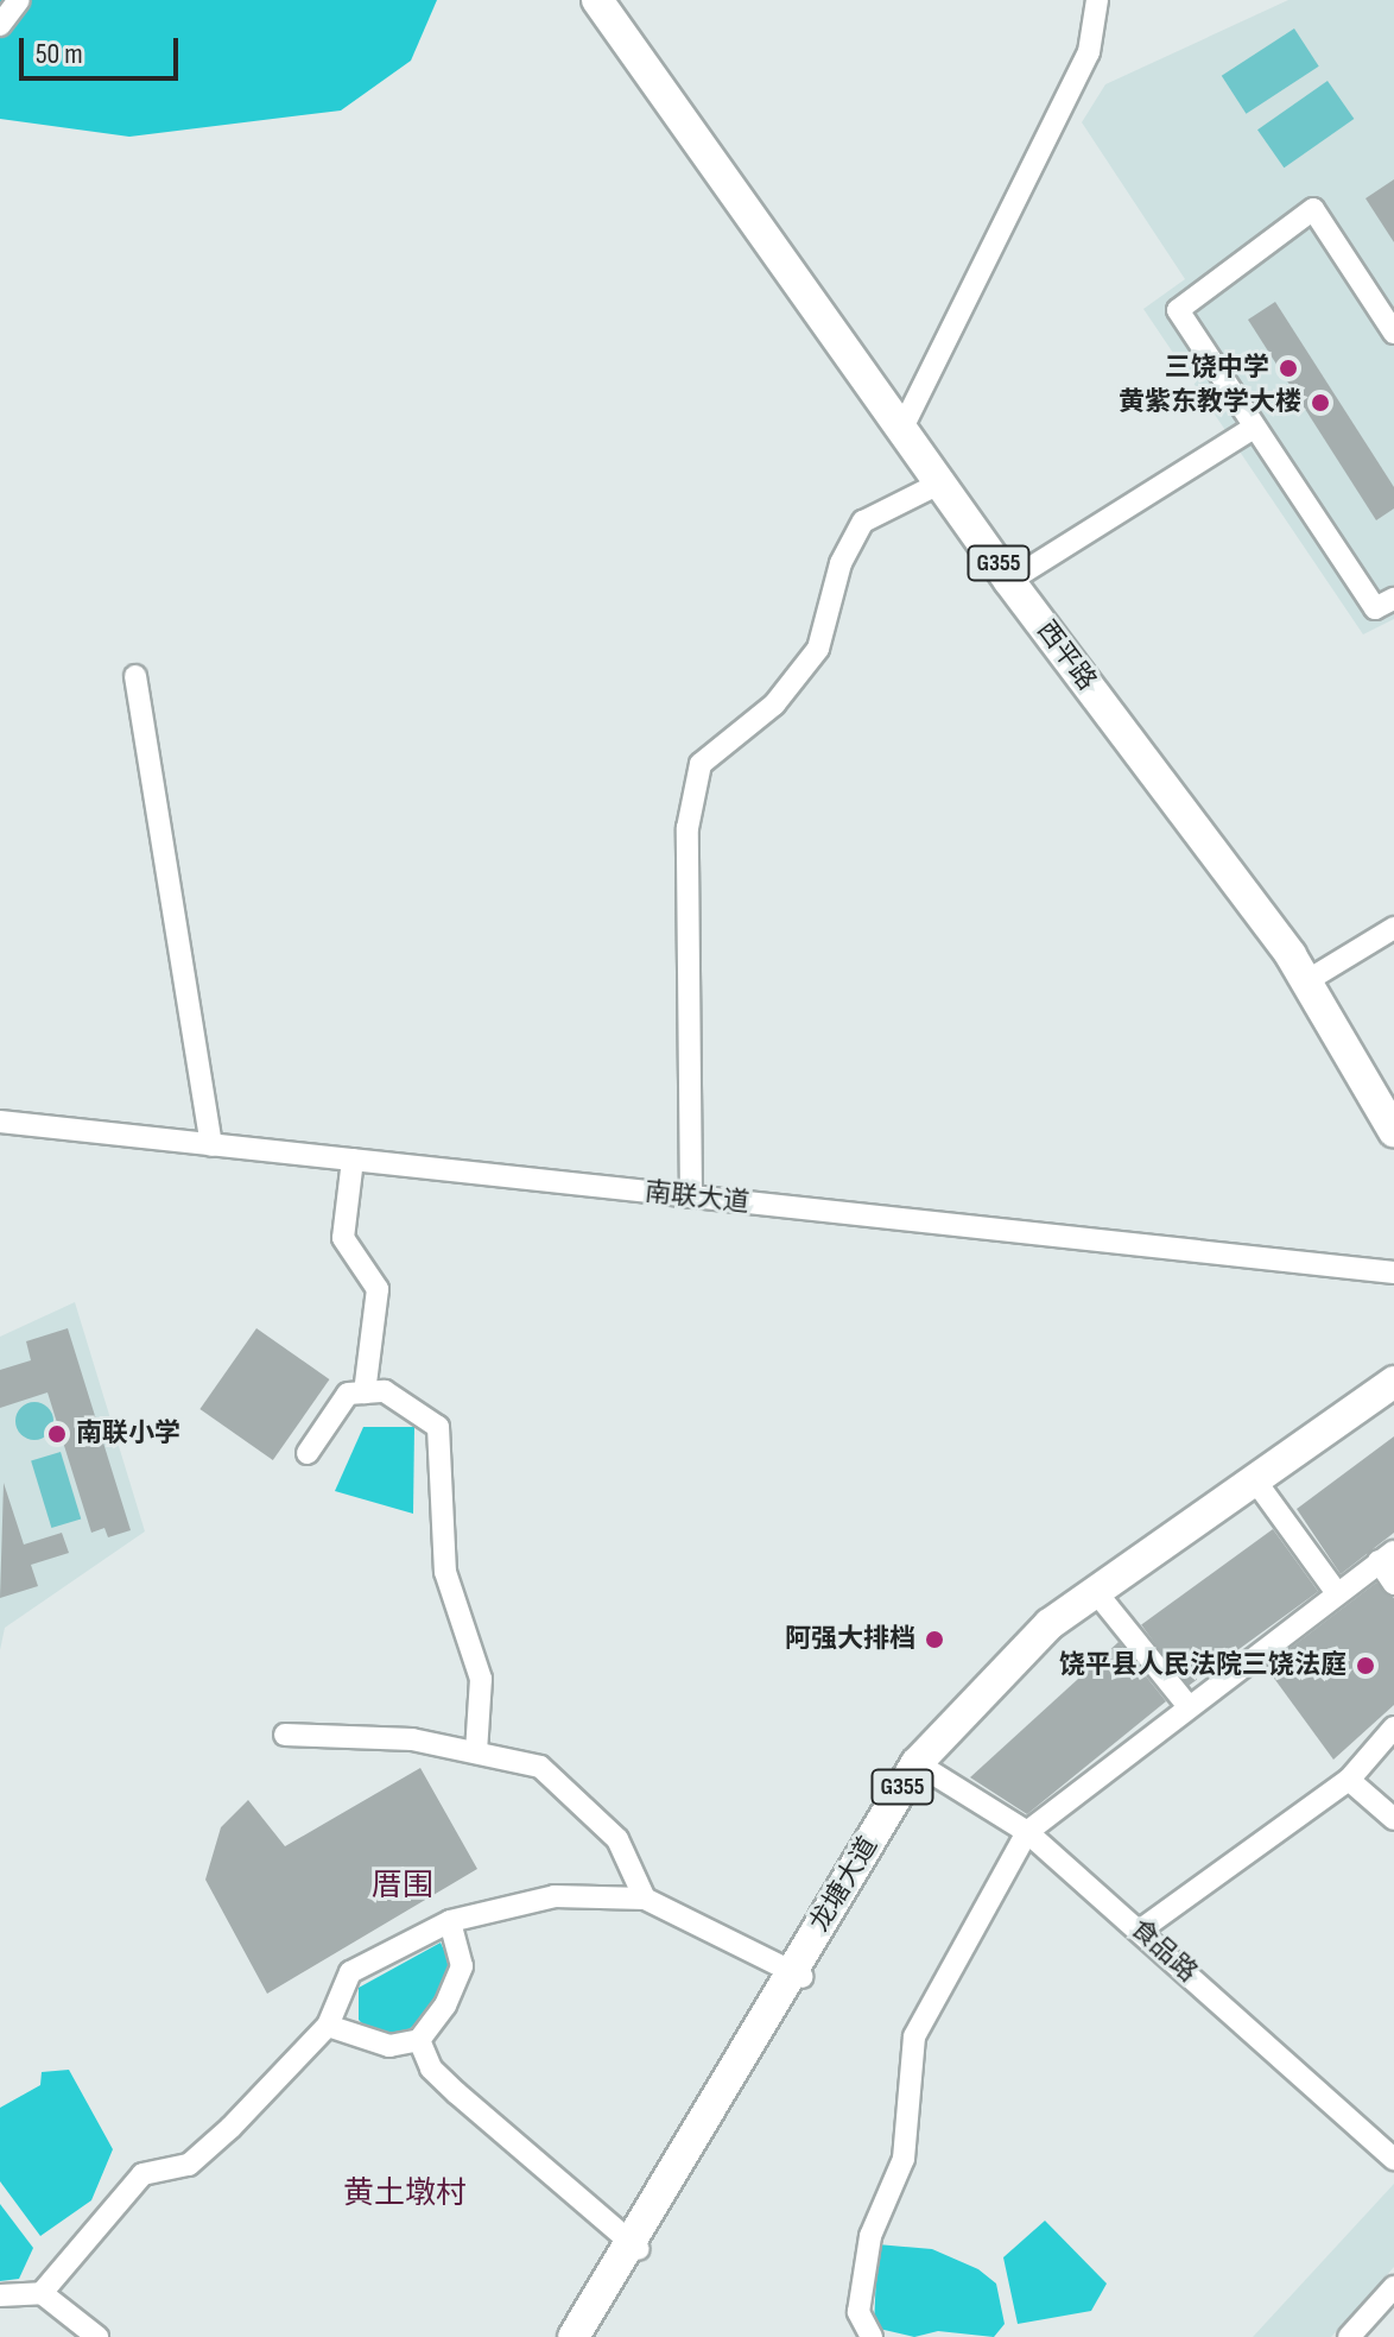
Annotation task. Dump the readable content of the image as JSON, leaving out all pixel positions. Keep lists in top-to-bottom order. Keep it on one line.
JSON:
{"streets":{"highway":["G355","西平路","龙塘大道"],"street":["南联大道","食品路"]},"crossings":[["龙塘大道","食品路"]],"districts":["厝围","黄土墩村"],"places":["三饶中学","黄紫东教学大楼","南联小学","阿强大排档","饶平县人民法院三饶法庭"],"scale_bar":"50 m"}
